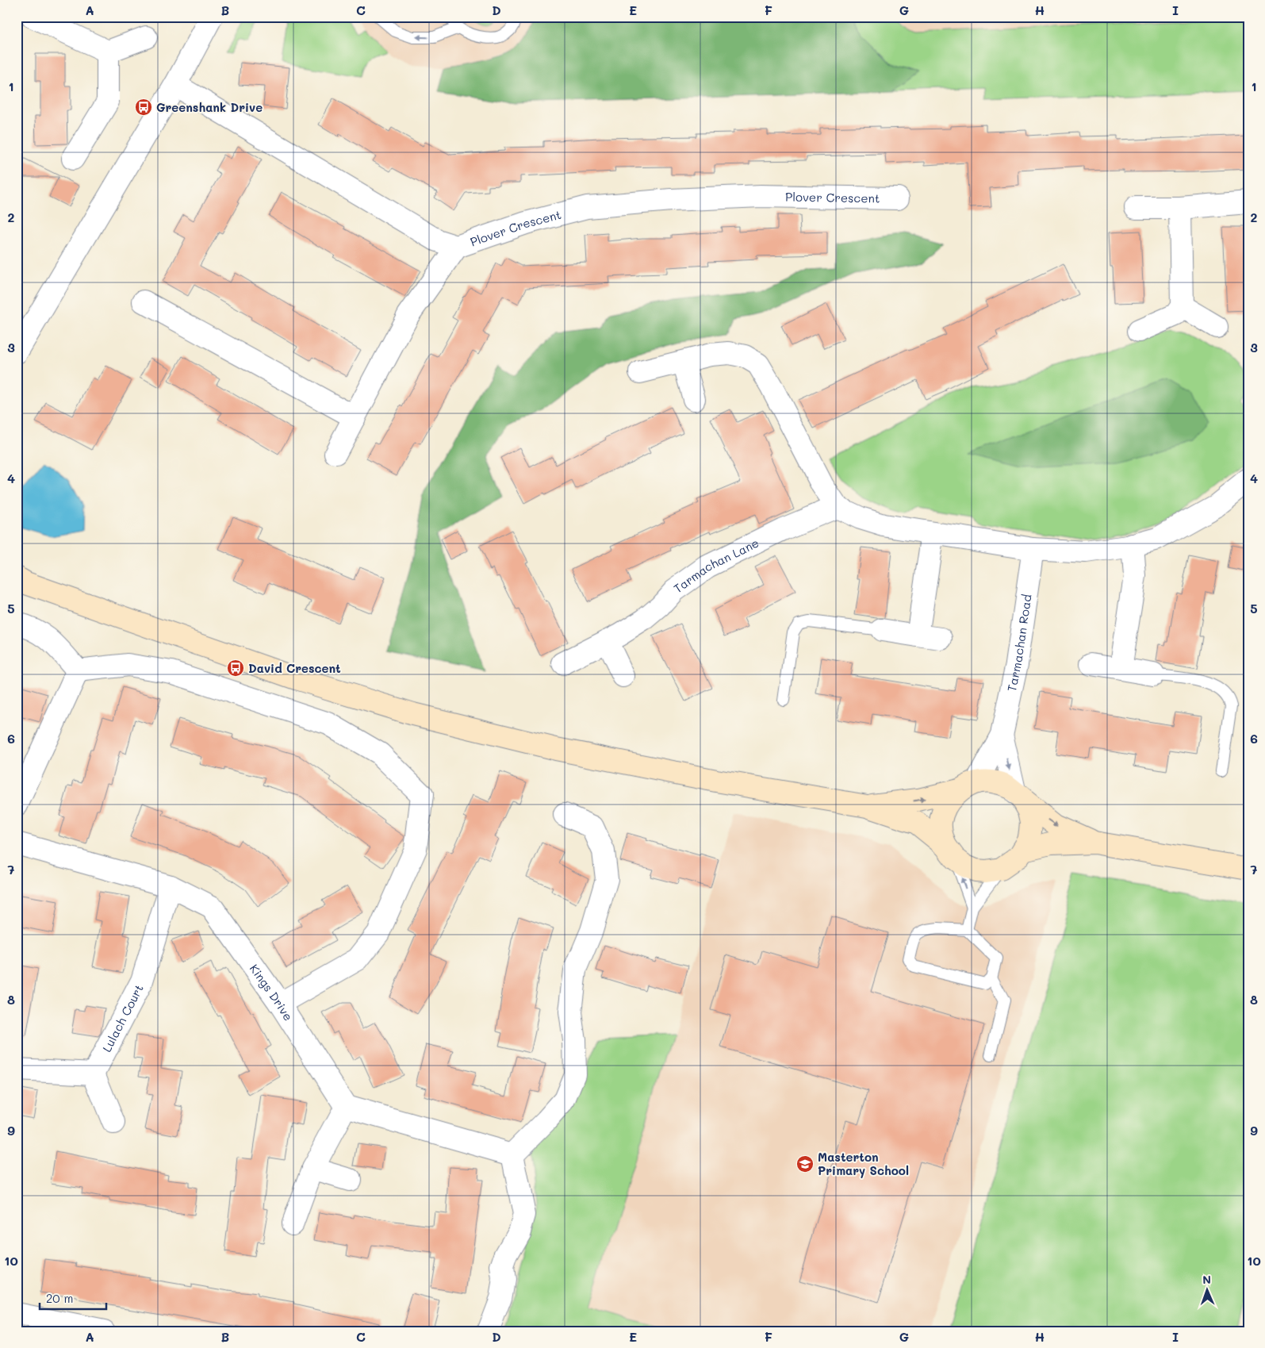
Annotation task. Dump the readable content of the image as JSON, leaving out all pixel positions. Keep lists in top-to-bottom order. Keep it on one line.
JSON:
{"streets":{"street":["Plover Crescent","Tarmachan Lane","Tarmachan Road","Kings Drive","Lulach Court"]},"crossings":[["Kings Drive","Lulach Court"]],"places":{"bus stop":["Greenshank Drive","David Crescent"],"school or university":["Masterton Primary School"]},"scale_bar":"20 m","north":"top","grid":{"columns":["A","B","C","D","E","F","G","H","I"],"rows":["1","2","3","4","5","6","7","8","9","10"]}}
